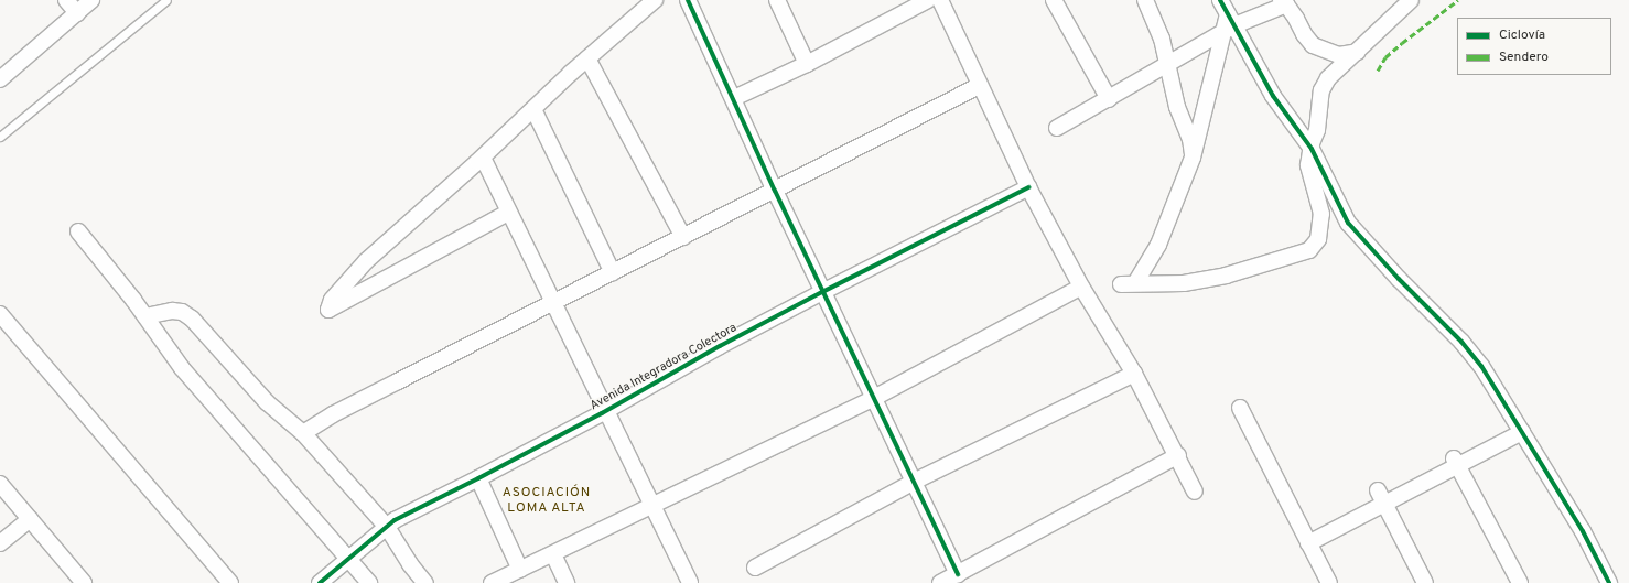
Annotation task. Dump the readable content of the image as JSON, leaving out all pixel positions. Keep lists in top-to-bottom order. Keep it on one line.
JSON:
{"streets":{"street":["Avenida Integradora Colectora"]},"districts":["ASOCIACIÓN LOMA ALTA"],"legend":["Ciclovía","Sendero"]}
